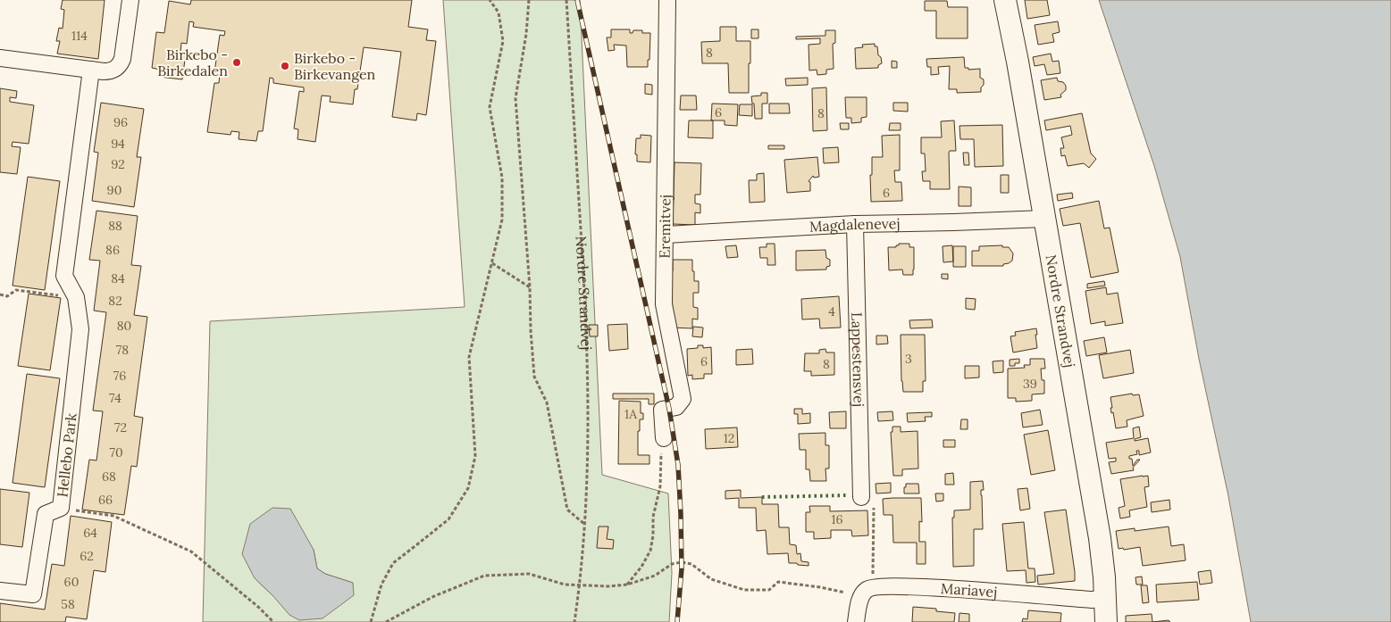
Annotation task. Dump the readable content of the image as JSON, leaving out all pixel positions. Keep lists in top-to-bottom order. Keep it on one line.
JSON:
{"streets":{"main road":["Nordre Strandvej"],"street":["Magdalenevej","Eremitvej","Lappestensvej","Hellebo Park","Mariavej"]},"crossings":[["Magdalenevej","Eremitvej"],["Magdalenevej","Nordre Strandvej"],["Magdalenevej","Lappestensvej"],["Nordre Strandvej","Mariavej"]],"places":["Birkebo - Birkedalen","Birkebo - Birkevangen"],"house_numbers":["114","8","6","8","96","94","92","90","6","88","86","84","82","4","80","78","3","6","8","76","39","74","1A","72","12","70","68","66","16","64","62","60","58"]}
